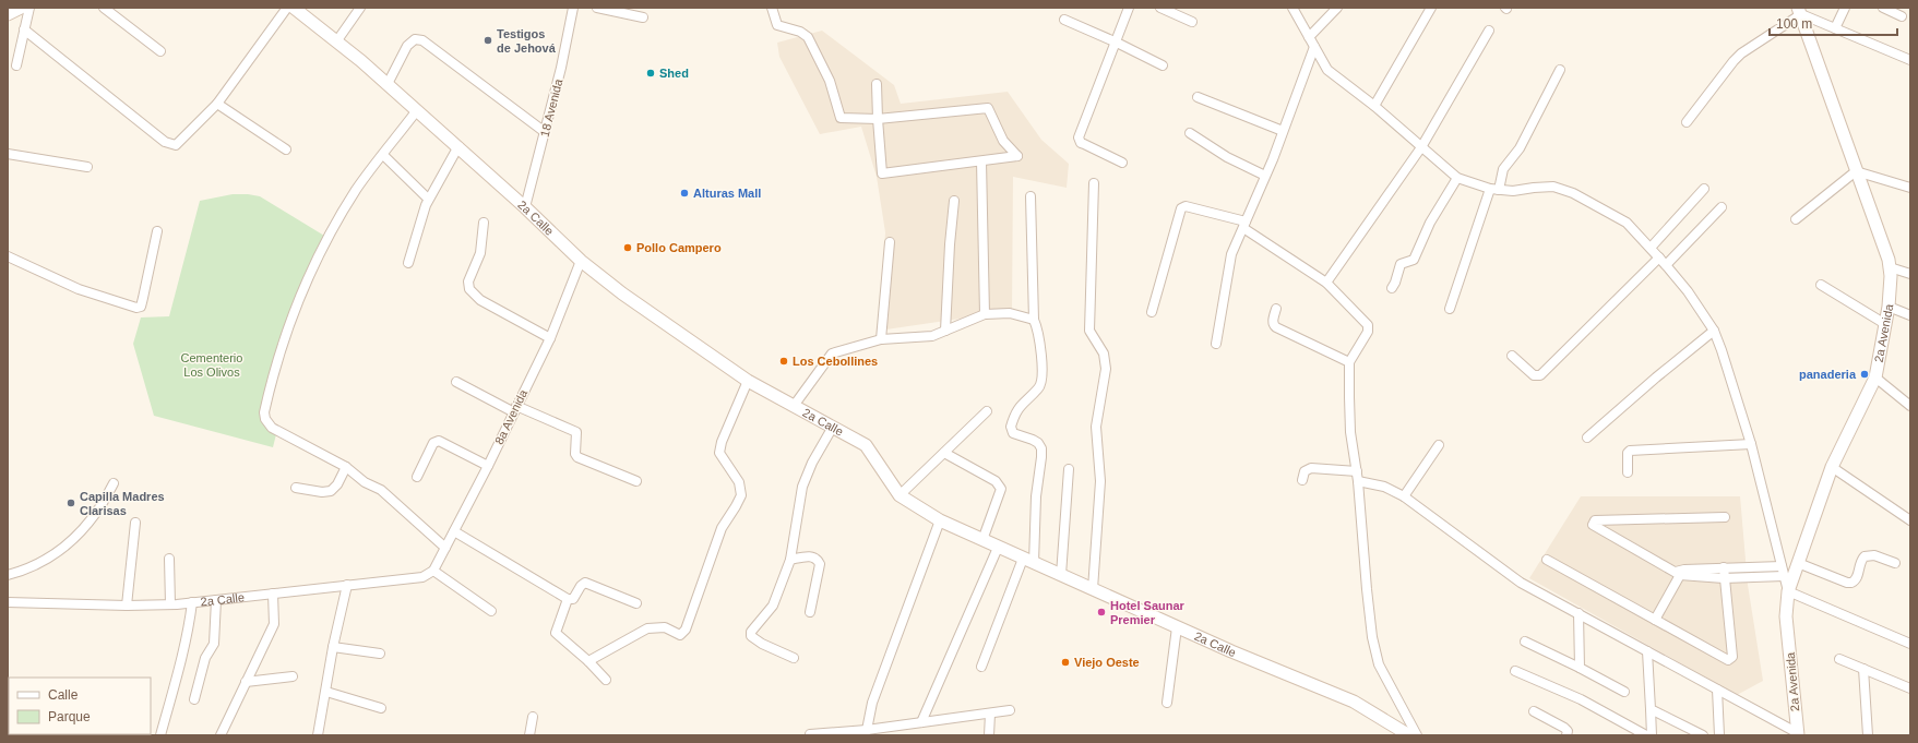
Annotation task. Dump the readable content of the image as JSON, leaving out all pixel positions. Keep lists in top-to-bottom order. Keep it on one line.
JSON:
{"streets":{"main road":["2a Calle","2a Avenida"],"street":["18 Avenida","8a Avenida"]},"crossings":[["18 Avenida","2a Calle"],["2a Calle","8a Avenida"]],"parks":["Cementerio Los Olivos"],"places":["Testigos de Jehová","Shed","Alturas Mall","Pollo Campero","Los Cebollines","panaderia","Capilla Madres Clarisas","Hotel Saunar Premier","Viejo Oeste"],"legend":["Calle","Parque"],"scale_bar":"100 m"}
